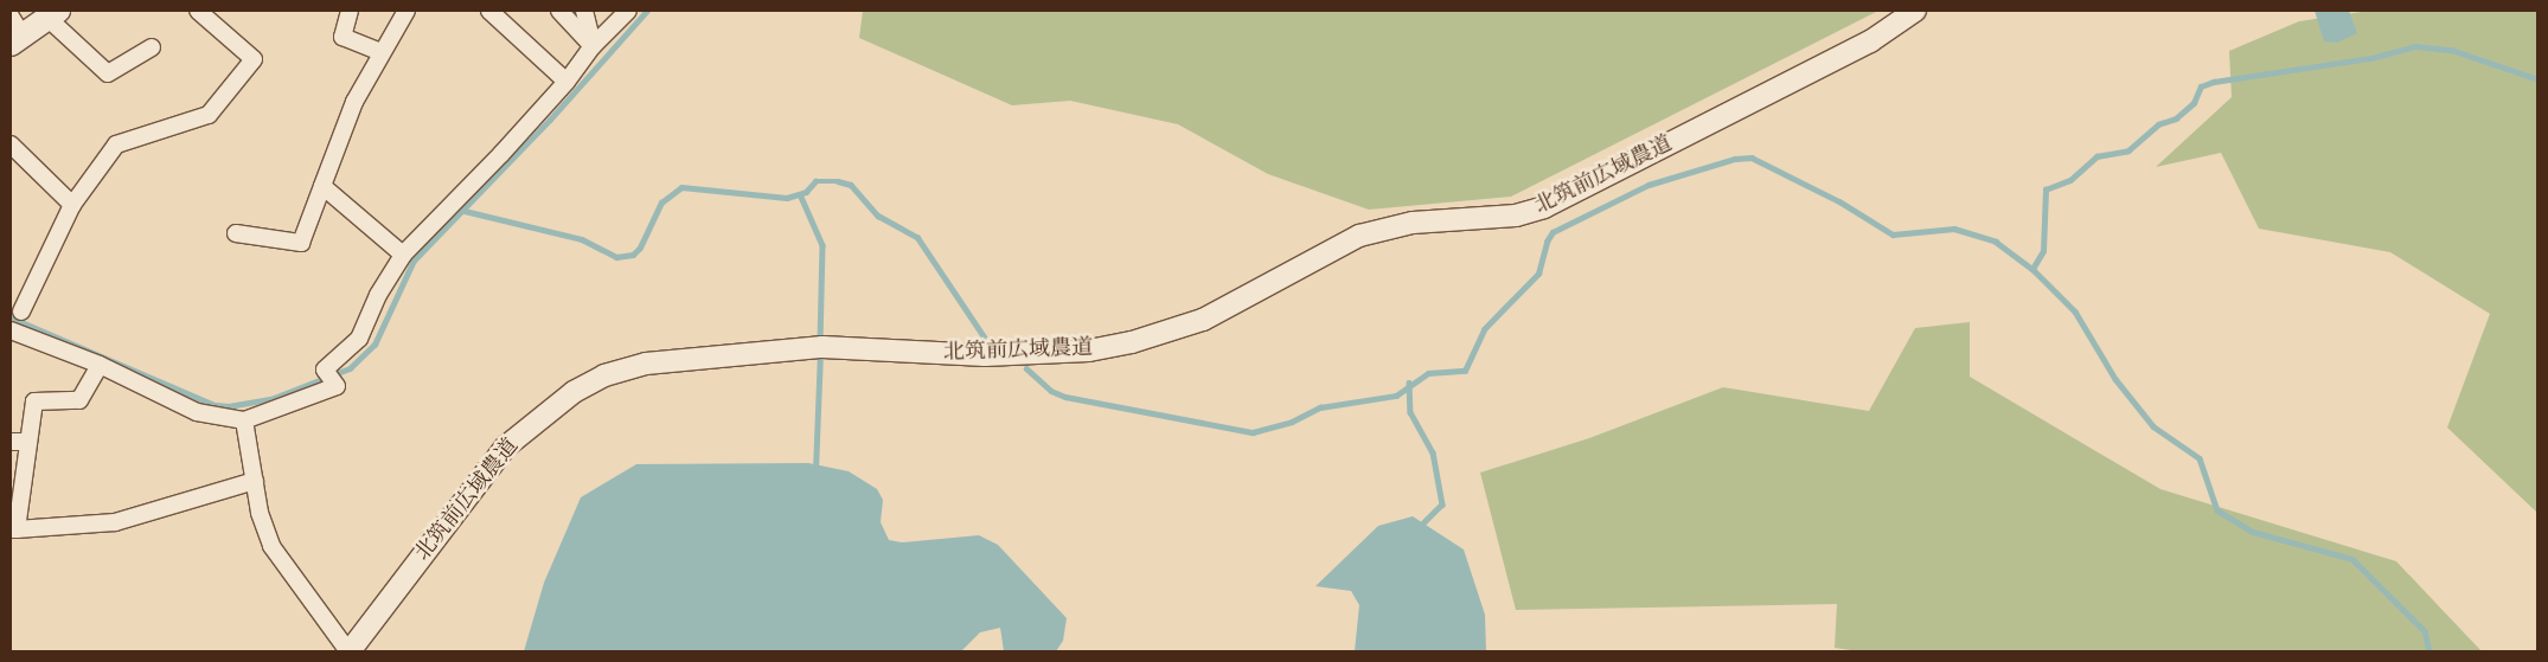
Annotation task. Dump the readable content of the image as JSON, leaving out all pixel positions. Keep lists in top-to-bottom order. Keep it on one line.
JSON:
{"streets":{"street":["北筑前広域農道"]}}
